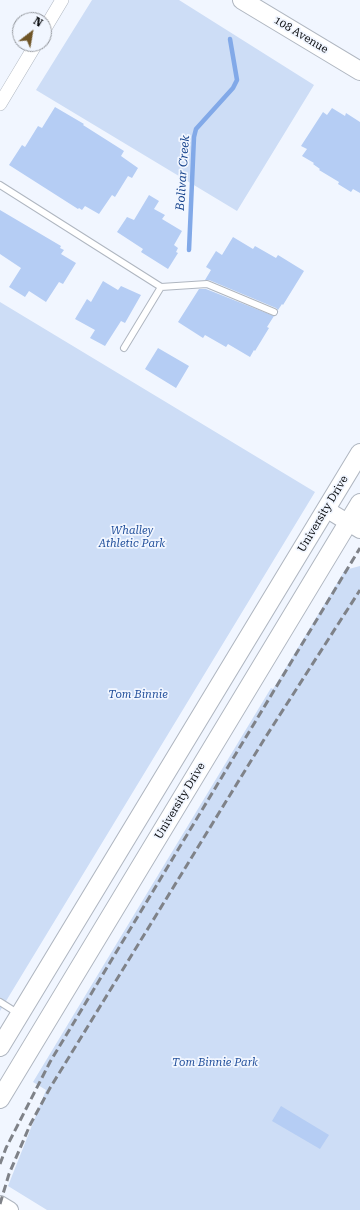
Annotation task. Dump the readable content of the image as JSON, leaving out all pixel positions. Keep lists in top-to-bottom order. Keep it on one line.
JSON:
{"streets":{"main road":["108 Avenue","University Drive"]},"water":["Bolivar Creek"],"parks":["Whalley Athletic Park","Tom Binnie","Tom Binnie Park"],"north":"top right"}
